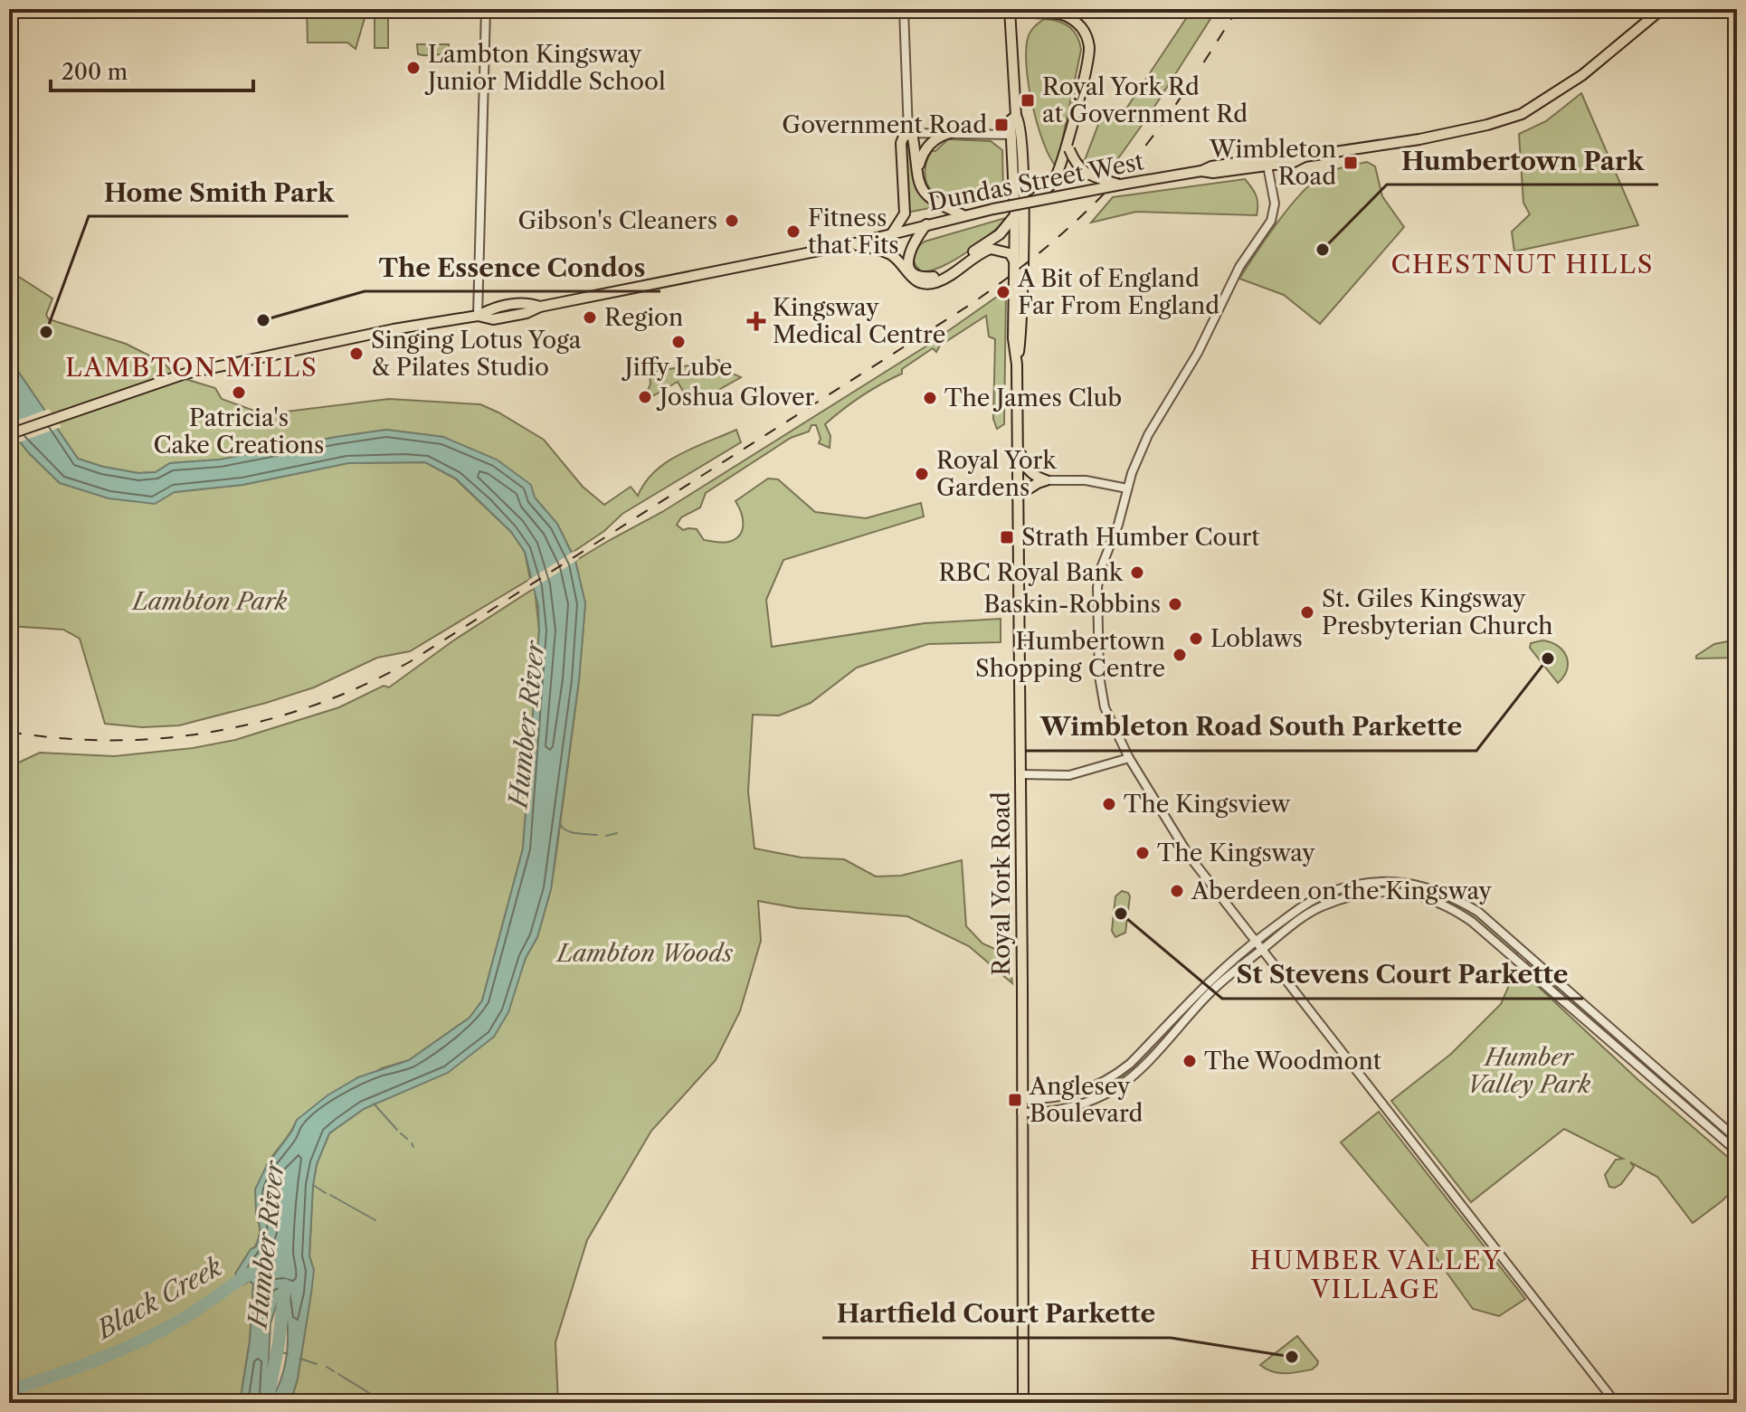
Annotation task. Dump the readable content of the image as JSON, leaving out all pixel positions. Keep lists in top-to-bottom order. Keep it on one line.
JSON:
{"streets":{"main road":["Dundas Street West","Royal York Road"]},"districts":["CHESTNUT HILLS","LAMBTON MILLS","HUMBER VALLEY VILLAGE"],"water":["Humber River","Black Creek"],"parks":["Lambton Park","Lambton Woods","Humber Valley Park"],"places":{"other":["Lambton Kingsway Junior Middle School","Gibson's Cleaners","Fitness that Fits","Humbertown Park","A Bit of England Far From England","Region","The Essence Condos","Home Smith Park","Jiffy Lube","Singing Lotus Yoga & Pilates Studio","Patricia's Cake Creations","Joshua Glover","The James Club","Royal York Gardens","RBC Royal Bank","Baskin-Robbins","St. Giles Kingsway Presbyterian Church","Loblaws","Humbertown Shopping Centre","Wimbleton Road South Parkette","The Kingsview","The Kingsway","Aberdeen on the Kingsway","St Stevens Court Parkette","The Woodmont","Hartfield Court Parkette"],"transit":["Royal York Rd at Government Rd","Government Road","Wimbleton Road","Strath Humber Court","Anglesey Boulevard"],"health":["Kingsway Medical Centre"]},"scale_bar":"200 m"}
